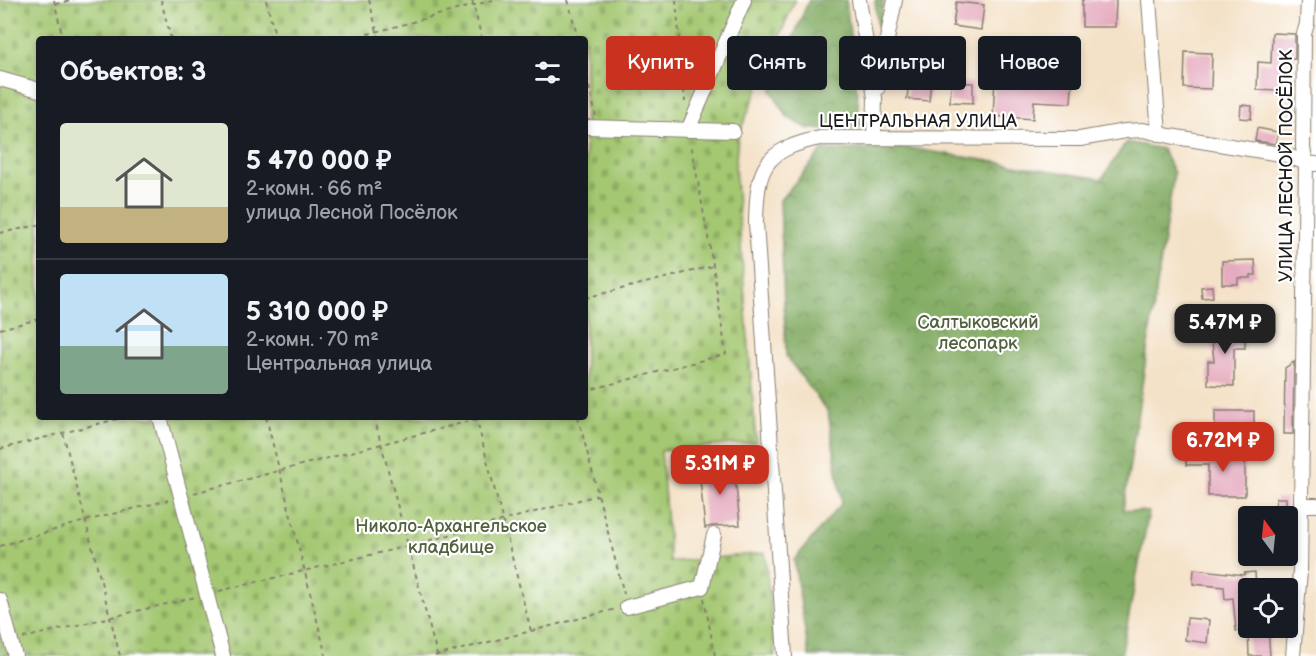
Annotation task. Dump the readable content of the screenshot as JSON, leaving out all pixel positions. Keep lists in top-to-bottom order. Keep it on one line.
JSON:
{"streets":{"street":["ЦЕНТРАЛЬНАЯ УЛИЦА","УЛИЦА ЛЕСНОЙ ПОСЁЛОК"]},"crossings":[["ЦЕНТРАЛЬНАЯ УЛИЦА","УЛИЦА ЛЕСНОЙ ПОСЁЛОК"]],"parks":["Салтыковский лесопарк","Николо-Архангельское кладбище"],"north":"top","page":{"chip":["Купить","Снять","Фильтры","Новое"],"heading":"Объектов: 3","list":[{"name":"5 470 000 ₽","note":"2-комн. · 66 m² · улица Лесной Посёлок"},{"name":"5 310 000 ₽","note":"2-комн. · 70 m² · Центральная улица"}],"price":["5.47M ₽","6.72M ₽","5.31M ₽"]}}
